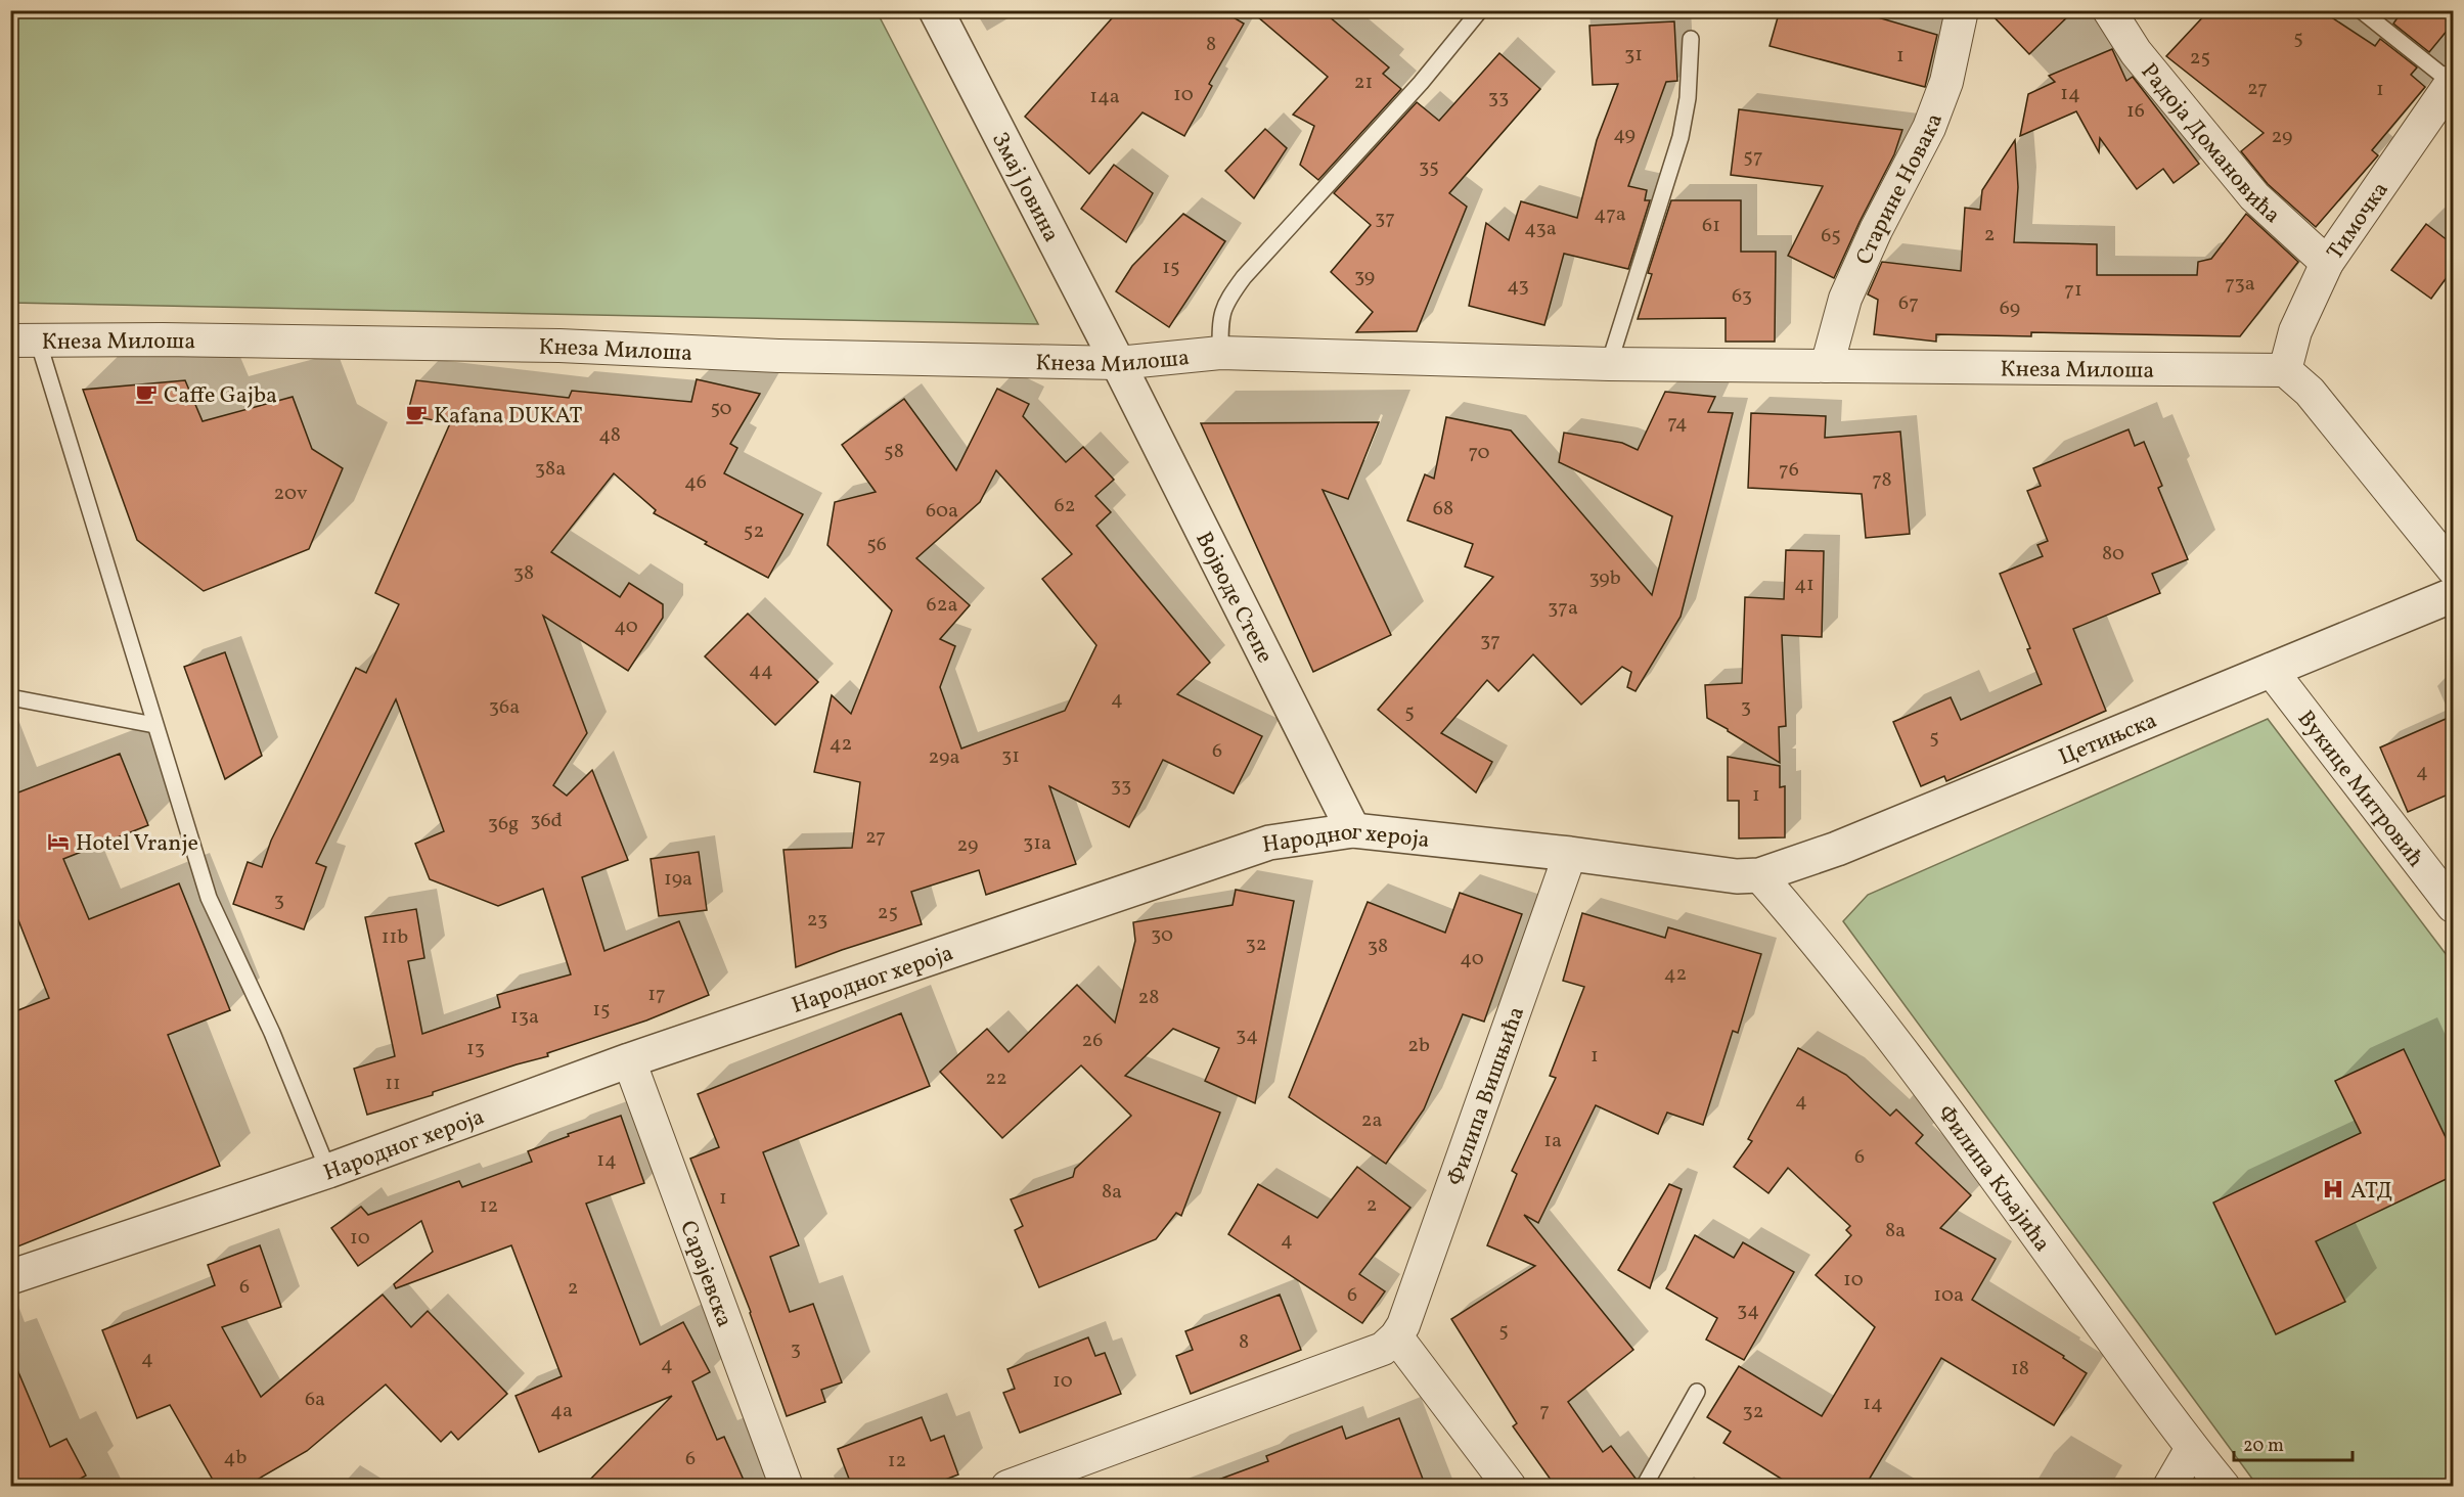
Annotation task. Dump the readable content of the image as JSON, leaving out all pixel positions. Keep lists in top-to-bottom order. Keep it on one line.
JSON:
{"streets":{"street":["Радоја Домановића","Змај Јовина","Старине Новака","Тимочка","Кнеза Милоша","Војводе Степе","Цетињска","Вукице Митровић","Народног хероја","Филипа Вишњића","Филипа Кљајића","Сарајевска"]},"crossings":[["Радоја Домановића","Тимочка"],["Змај Јовина","Кнеза Милоша"],["Змај Јовина","Војводе Степе"],["Старине Новака","Кнеза Милоша"],["Тимочка","Кнеза Милоша"],["Кнеза Милоша","Војводе Степе"],["Војводе Степе","Народног хероја"],["Цетињска","Вукице Митровић"],["Цетињска","Народног хероја"],["Цетињска","Филипа Кљајића"],["Народног хероја","Филипа Вишњића"],["Народног хероја","Филипа Кљајића"],["Народног хероја","Сарајевска"]],"places":{"cafe":["Caffe Gajba","Kafana DUKAT"],"hotel":["Hotel Vranje"],"hospital":["АТД"]},"house_numbers":["5","8","31","1","25","21","27","1","14","10","14a","33","16","49","29","57","35","47a","37","61","43a","2","65","15","39","73a","43","71","63","67","69","50","74","48","58","70","38a","76","78","46","20v","62","68","60a","52","56","80","38","39b","41","62a","37a","40","37","44","4","36a","3","5","5","42","6","31","29a","4","33","1","36đ","36g","27","31a","29","19a","3","25","23","30","11b","32","38","40","42","17","28","15","13a","34","26","2b","13","1","22","11","4","2a","1a","6","14","8a","1","2","12","8a","10","4","10","6","2","6","10a","34","5","8","3","4","4","18","10","6a","14","4a","7","32","4b","6","12"],"scale_bar":"20 m"}
